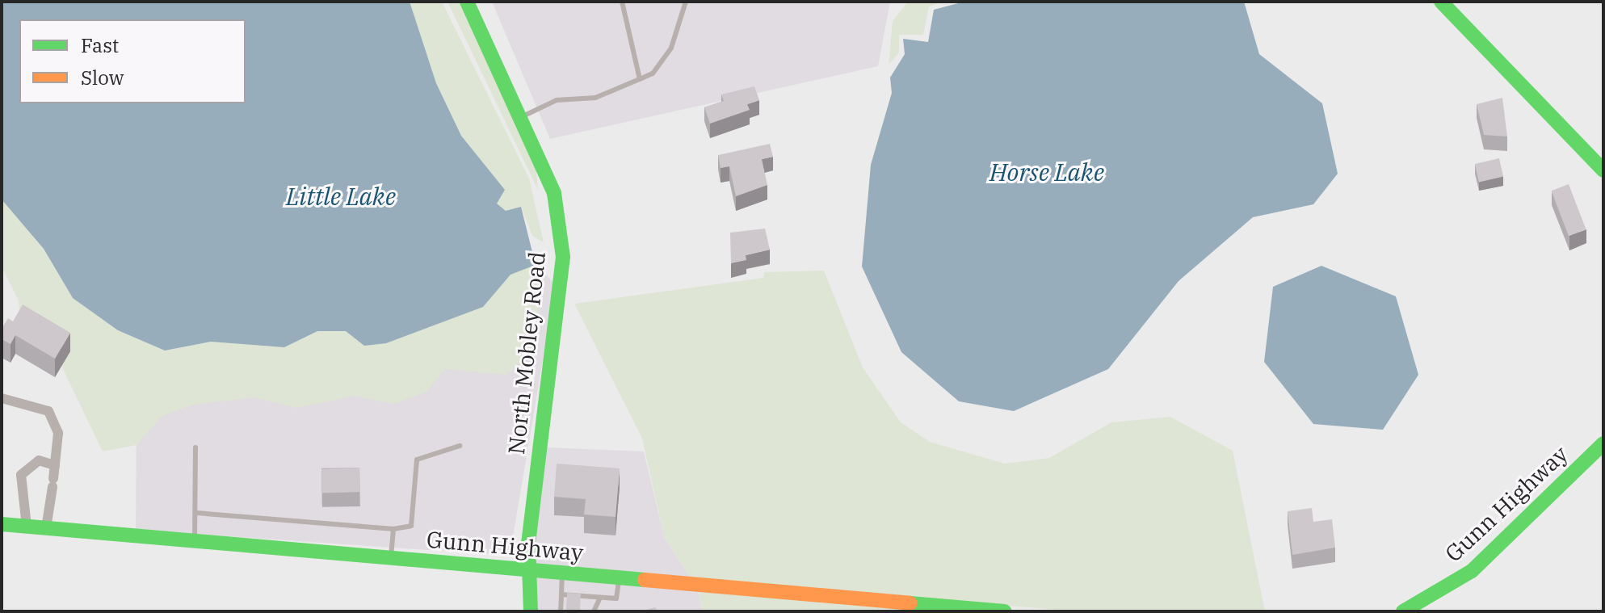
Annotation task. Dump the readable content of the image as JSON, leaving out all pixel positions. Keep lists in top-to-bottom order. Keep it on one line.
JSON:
{"streets":{"main road":["North Mobley Road","Gunn Highway"]},"crossings":[["North Mobley Road","Gunn Highway"]],"water":["Horse Lake","Little Lake"],"legend":["Fast","Slow"]}
